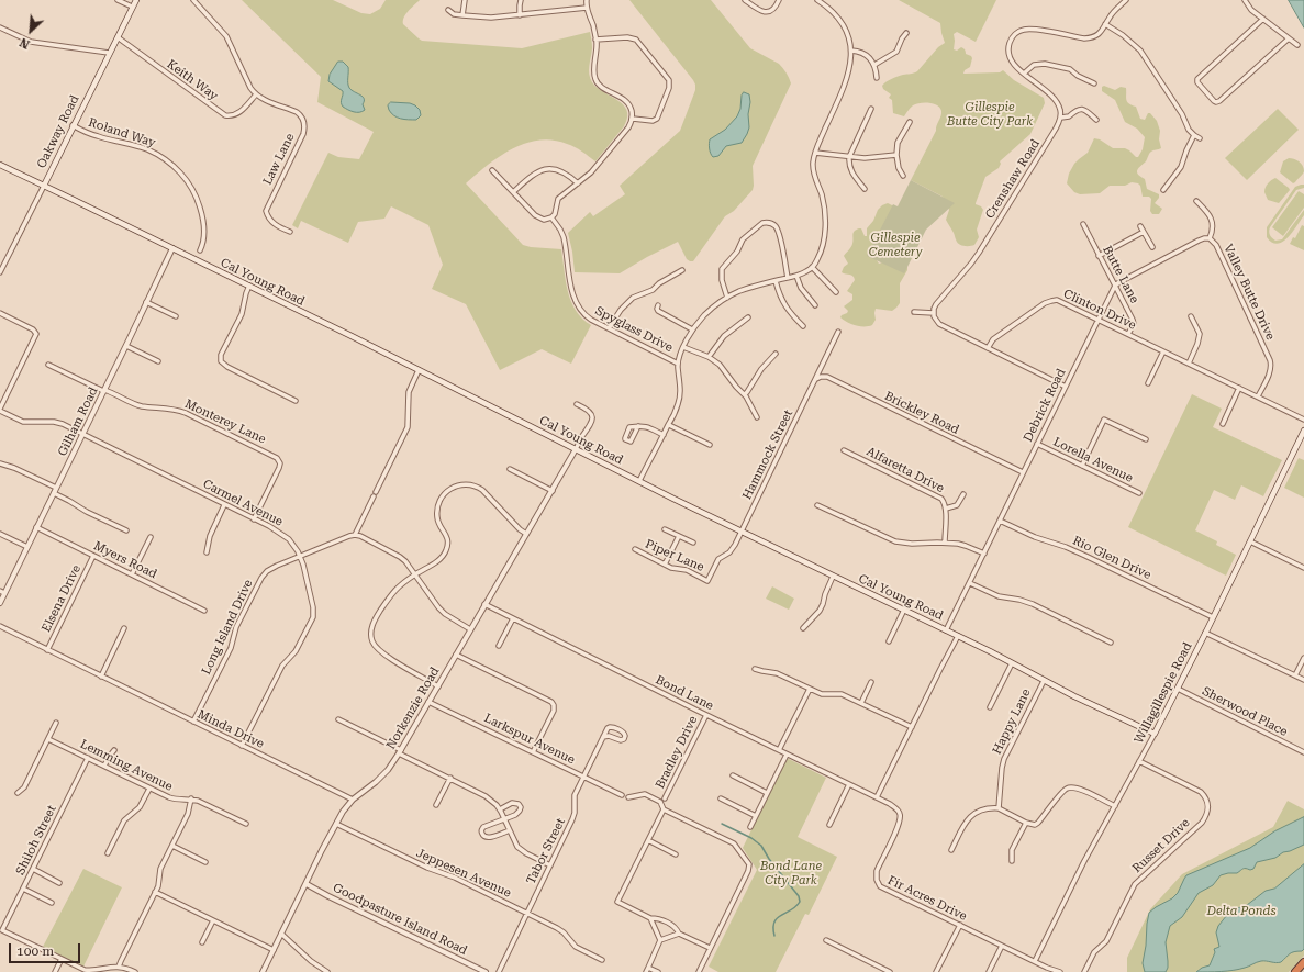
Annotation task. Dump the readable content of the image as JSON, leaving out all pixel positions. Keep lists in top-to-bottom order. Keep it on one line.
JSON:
{"streets":{"main road":["Oakway Road","Cal Young Road","Willagillespie Road"],"street":["Keith Way","Roland Way","Law Lane","Crenshaw Road","Butte Lane","Valley Butte Drive","Clinton Drive","Spyglass Drive","Debrick Road","Brickley Road","Gilham Road","Monterey Lane","Hammock Street","Lorella Avenue","Alfaretta Drive","Carmel Avenue","Piper Lane","Rio Glen Drive","Myers Road","Elsena Drive","Long Island Drive","Bond Lane","Norkenzie Road","Sherwood Place","Happy Lane","Minda Drive","Larkspur Avenue","Bradley Drive","Lemming Avenue","Shiloh Street","Russet Drive","Tabor Street","Jeppesen Avenue","Fir Acres Drive","Goodpasture Island Road"]},"crossings":[["Keith Way","Oakway Road"],["Keith Way","Law Lane"],["Oakway Road","Roland Way"],["Oakway Road","Cal Young Road"],["Butte Lane","Clinton Drive"],["Butte Lane","Debrick Road"],["Cal Young Road","Spyglass Drive"],["Cal Young Road","Debrick Road"],["Cal Young Road","Gilham Road"],["Cal Young Road","Hammock Street"],["Cal Young Road","Willagillespie Road"],["Cal Young Road","Norkenzie Road"],["Cal Young Road","Happy Lane"],["Valley Butte Drive","Clinton Drive"],["Valley Butte Drive","Debrick Road"],["Clinton Drive","Debrick Road"],["Debrick Road","Brickley Road"],["Debrick Road","Lorella Avenue"],["Debrick Road","Rio Glen Drive"],["Brickley Road","Hammock Street"],["Gilham Road","Monterey Lane"],["Gilham Road","Carmel Avenue"],["Gilham Road","Myers Road"],["Monterey Lane","Carmel Avenue"],["Hammock Street","Piper Lane"],["Carmel Avenue","Long Island Drive"],["Carmel Avenue","Minda Drive"],["Rio Glen Drive","Willagillespie Road"],["Myers Road","Elsena Drive"],["Elsena Drive","Minda Drive"],["Long Island Drive","Minda Drive"],["Bond Lane","Norkenzie Road"],["Bond Lane","Bradley Drive"],["Bond Lane","Fir Acres Drive"],["Willagillespie Road","Sherwood Place"],["Willagillespie Road","Russet Drive"],["Willagillespie Road","Fir Acres Drive"],["Norkenzie Road","Minda Drive"],["Norkenzie Road","Larkspur Avenue"],["Norkenzie Road","Jeppesen Avenue"],["Norkenzie Road","Goodpasture Island Road"],["Larkspur Avenue","Tabor Street"],["Lemming Avenue","Shiloh Street"],["Tabor Street","Jeppesen Avenue"]],"parks":["Gillespie Butte City Park","Gillespie Cemetery","Bond Lane City Park","Delta Ponds"],"scale_bar":"100 m","north":"bottom left"}
